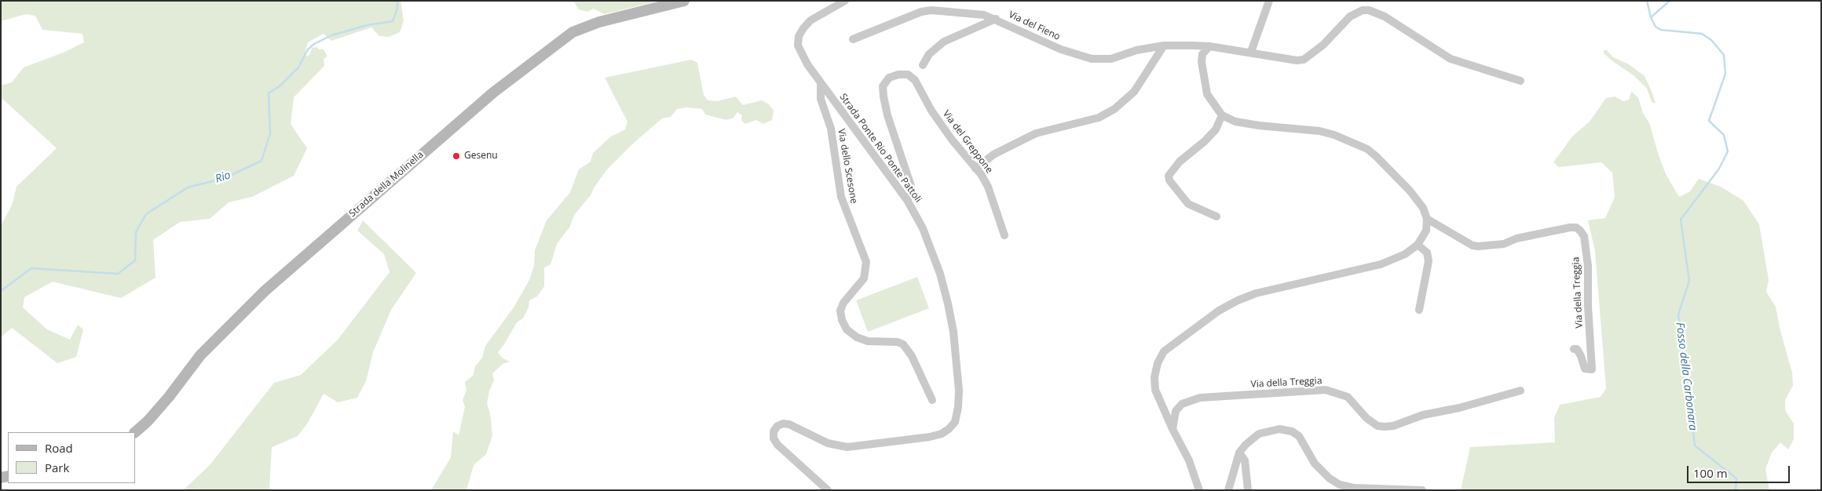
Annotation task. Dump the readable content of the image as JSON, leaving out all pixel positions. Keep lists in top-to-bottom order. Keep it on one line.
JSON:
{"streets":{"main road":["Strada della Molinella"],"street":["Via del Fieno","Via del Greppone","Strada Ponte Rio Ponte Pattoli","Via dello Scesone","Via della Treggia"]},"crossings":[["Via del Greppone","Strada Ponte Rio Ponte Pattoli"],["Strada Ponte Rio Ponte Pattoli","Via dello Scesone"]],"water":["Rio","Fosso della Carbonara"],"places":["Gesenu"],"legend":["Road","Park"],"scale_bar":"100 m"}
